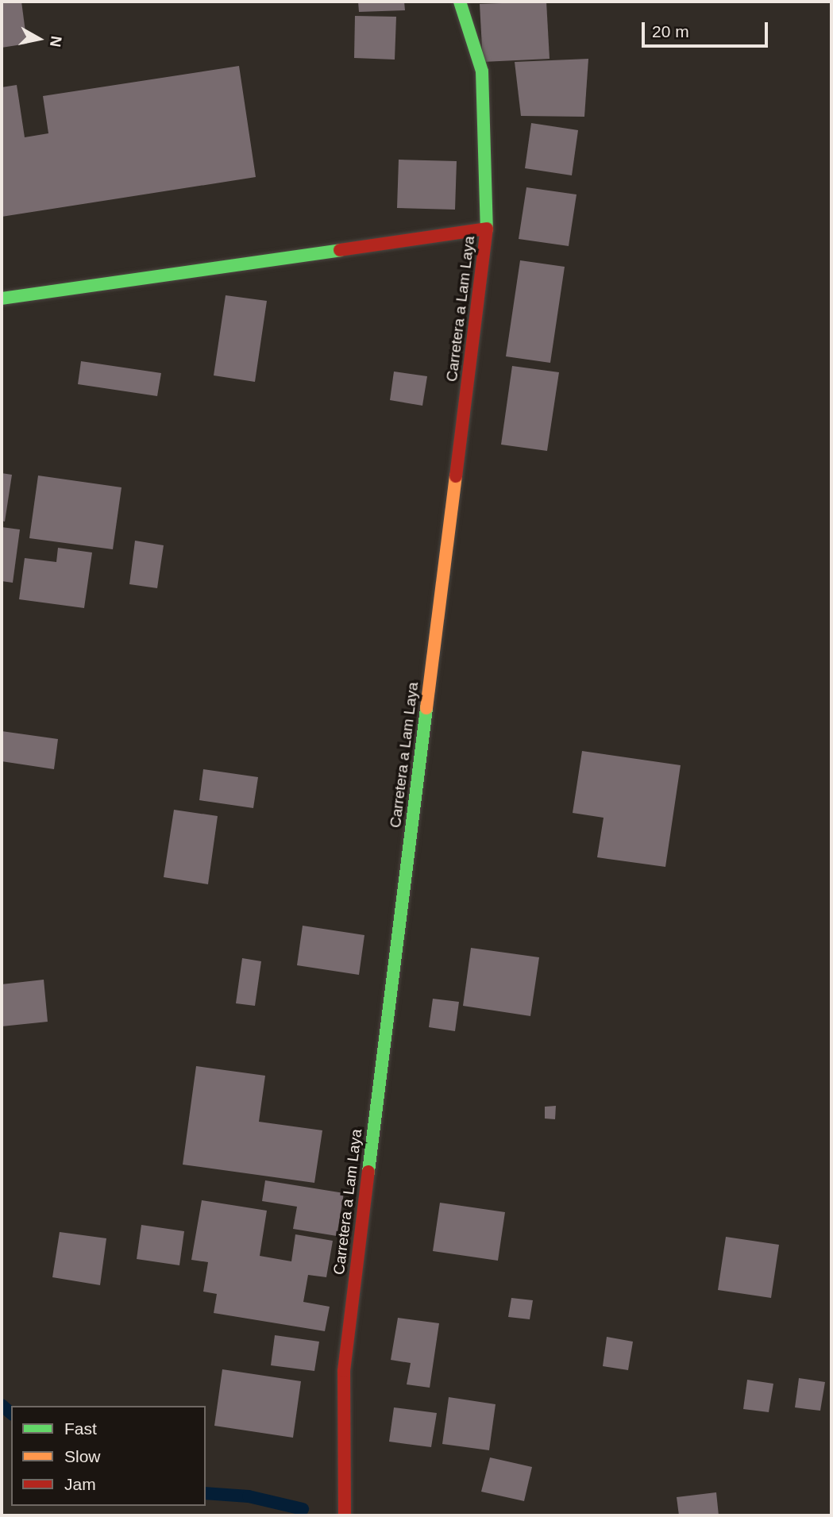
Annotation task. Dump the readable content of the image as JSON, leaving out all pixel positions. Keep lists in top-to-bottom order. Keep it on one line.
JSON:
{"streets":{"main road":["Carretera a Lam Laya"]},"legend":["Fast","Slow","Jam"],"scale_bar":"20 m","north":"right"}
